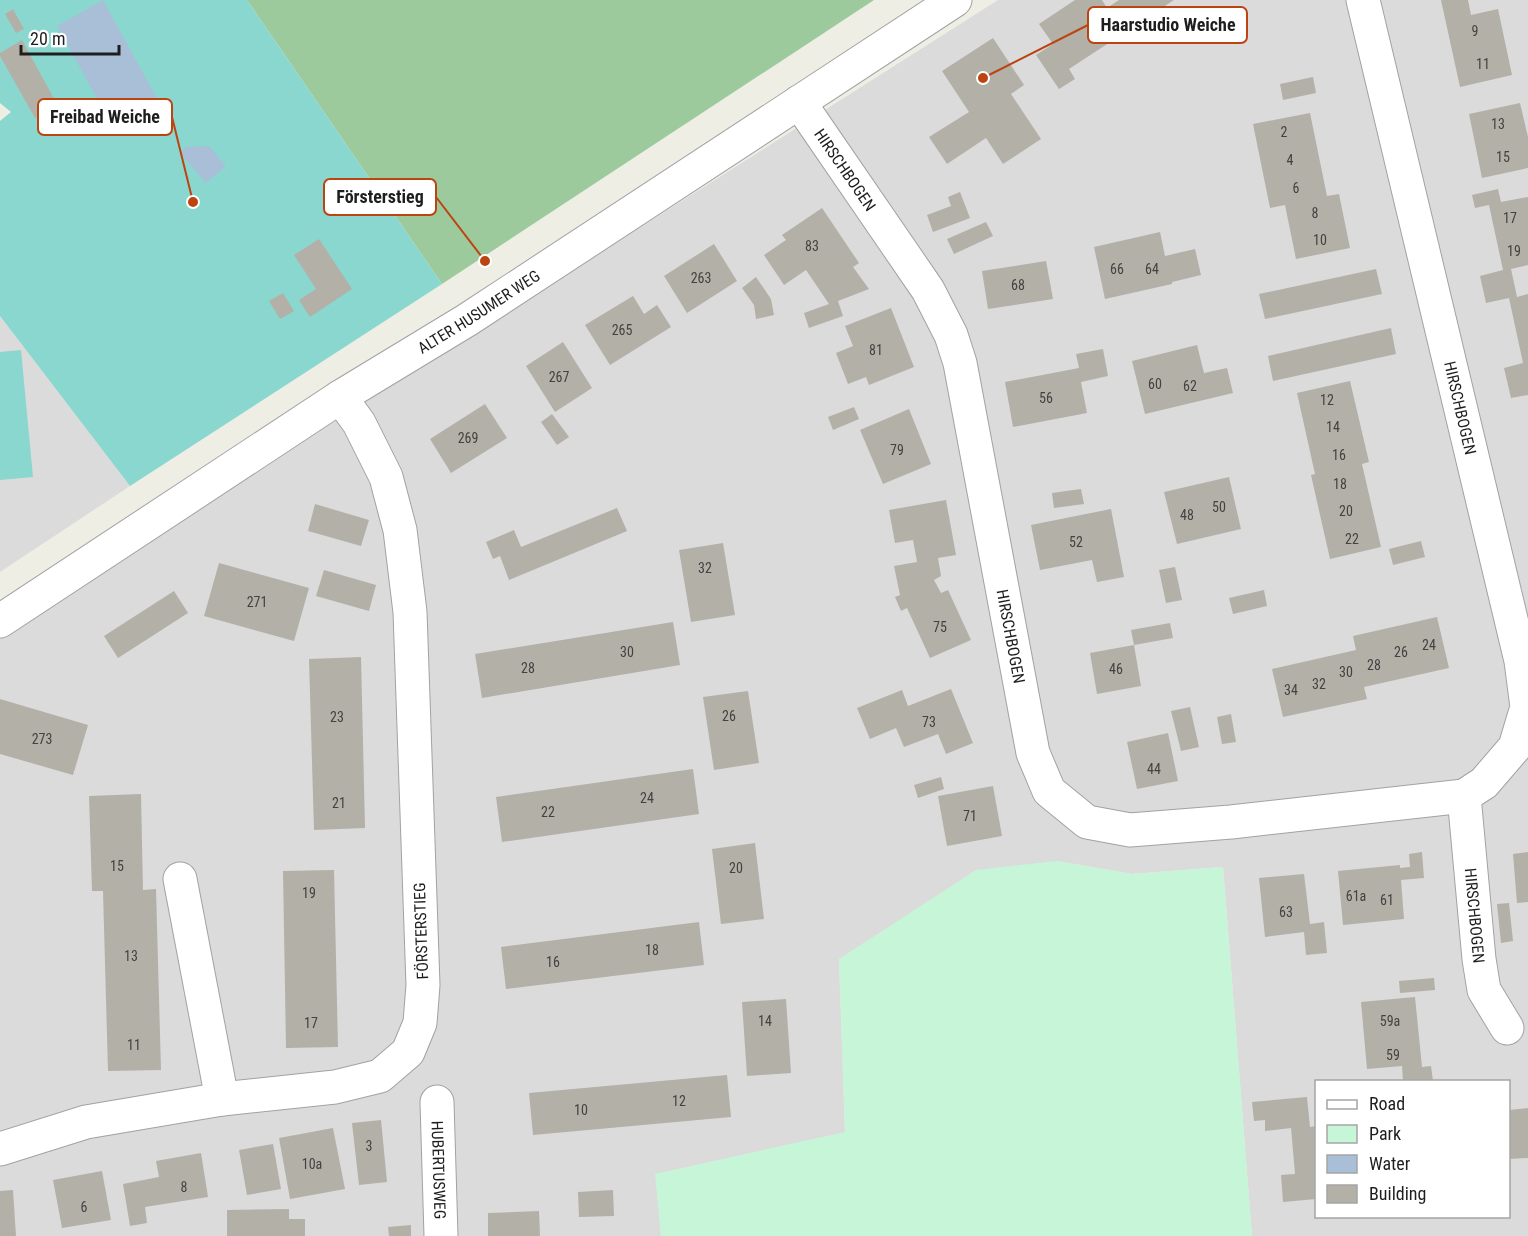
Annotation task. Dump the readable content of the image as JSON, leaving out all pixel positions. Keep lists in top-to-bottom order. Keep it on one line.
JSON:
{"streets":{"street":["HIRSCHBOGEN","ALTER HUSUMER WEG","FÖRSTERSTIEG","HUBERTUSWEG"]},"crossings":[["HIRSCHBOGEN","ALTER HUSUMER WEG"],["ALTER HUSUMER WEG","FÖRSTERSTIEG"]],"places":["Haarstudio Weiche","Freibad Weiche","Försterstieg"],"house_numbers":["9","11","13","2","15","4","6","8","17","10","83","19","66","64","263","68","265","81","267","60","62","56","12","14","269","79","16","18","50","20","48","22","52","32","271","75","24","30","26","28","28","46","30","32","34","26","23","73","273","44","24","21","22","71","15","20","19","61a","61","63","18","13","16","14","59a","17","11","59","12","10","3","10a","8","6"],"legend":["Road","Park","Water","Building"],"scale_bar":"20 m"}
